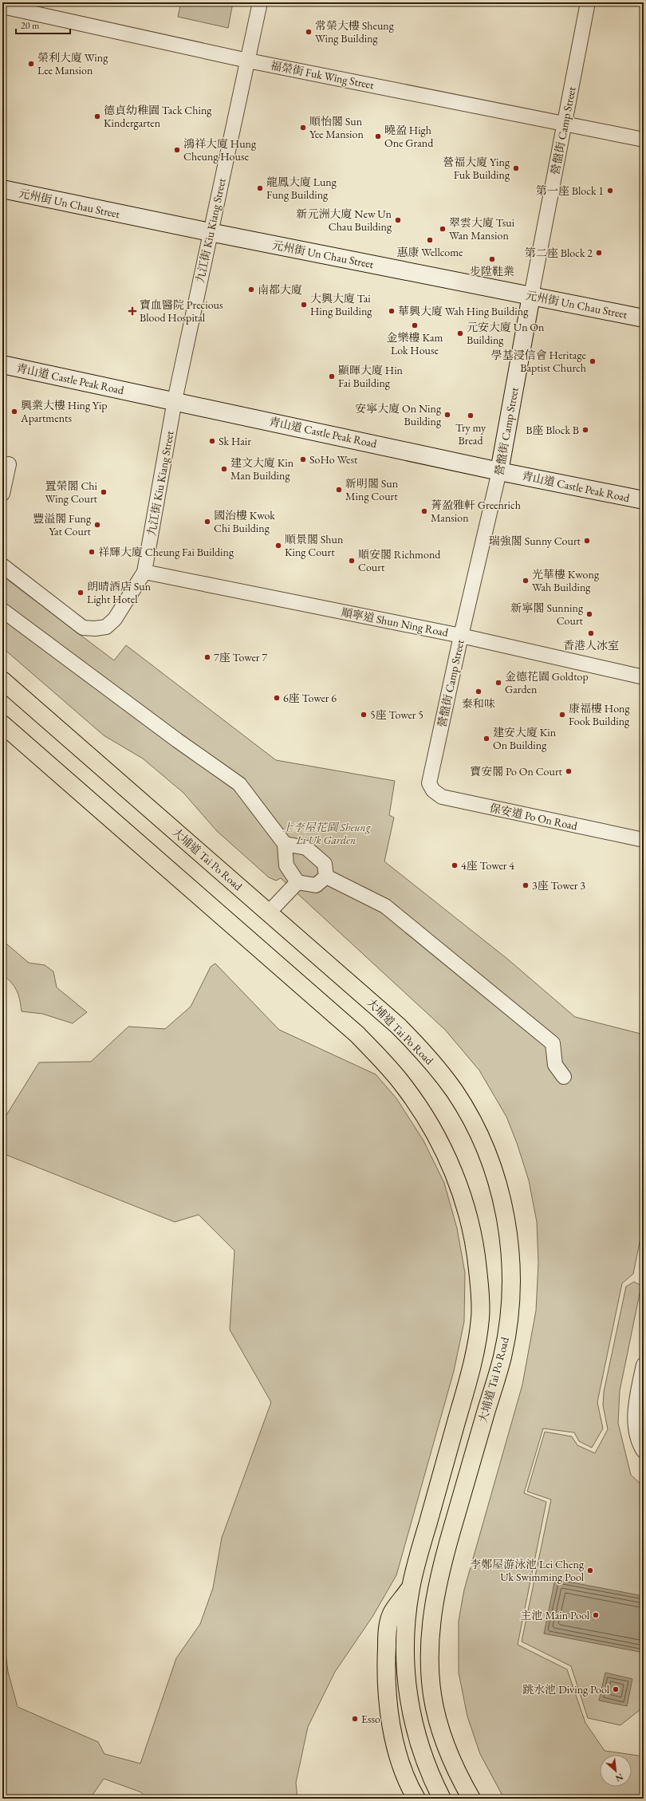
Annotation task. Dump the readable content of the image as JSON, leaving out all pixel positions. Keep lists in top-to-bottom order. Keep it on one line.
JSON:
{"streets":{"main road":["營盤街 Camp Street","元州街 Un Chau Street","青山道 Castle Peak Road","大埔道 Tai Po Road"],"street":["福榮街 Fuk Wing Street","九江街 Kiu Kiang Street","順寧道 Shun Ning Road","保安道 Po On Road"]},"crossings":[["福榮街 Fuk Wing Street","營盤街 Camp Street"],["福榮街 Fuk Wing Street","九江街 Kiu Kiang Street"],["營盤街 Camp Street","元州街 Un Chau Street"],["營盤街 Camp Street","青山道 Castle Peak Road"],["營盤街 Camp Street","順寧道 Shun Ning Road"],["營盤街 Camp Street","保安道 Po On Road"],["元州街 Un Chau Street","九江街 Kiu Kiang Street"],["九江街 Kiu Kiang Street","青山道 Castle Peak Road"],["九江街 Kiu Kiang Street","順寧道 Shun Ning Road"]],"parks":["上李屋花園 Sheung Li Uk Garden"],"places":{"other":["常榮大樓 Sheung Wing Building","榮利大廈 Wing Lee Mansion","德貞幼稚園 Tack Ching Kindergarten","順怡閣 Sun Yee Mansion","曉盈 High One Grand","鴻祥大廈 Hung Cheung House","營福大廈 Ying Fuk Building","龍鳳大廈 Lung Fung Building","第一座 Block 1","新元洲大廈 New Un Chau Building","翠雲大廈 Tsui Wan Mansion","惠康 Wellcome","第二座 Block 2","步陞鞋業","南都大廈","大興大廈 Tai Hing Building","華興大廈 Wah Hing Building","金樂樓 Kam Lok House","元安大廈 Un On Building","學基浸信會 Heritage Baptist Church","顯暉大廈 Hin Fai Building","興業大樓 Hing Yip Apartments","安寧大廈 On Ning Building","Try my Bread","B座 Block B","Sk Hair","SoHo West","建文大廈 Kin Man Building","新明閣 Sun Ming Court","置榮閣 Chi Wing Court","菁盈雅軒 Greenrich Mansion","國治樓 Kwok Chi Building","豐溢閣 Fung Yat Court","瑞強閣 Sunny Court","順景閣 Shun King Court","祥輝大廈 Cheung Fai Building","順安閣 Richmond Court","光華樓 Kwong Wah Building","朗晴酒店 Sun Light Hotel","新寧閣 Sunning Court","香港人冰室","7座 Tower 7","金德花園 Goldtop Garden","泰和味","6座 Tower 6","5座 Tower 5","康福樓 Hong Fook Building","建安大廈 Kin On Building","寶安閣 Po On Court","4座 Tower 4","3座 Tower 3","李鄭屋游泳池 Lei Cheng Uk Swimming Pool","主池 Main Pool","跳水池 Diving Pool","Esso"],"health":["寶血醫院 Precious Blood Hospital"]},"scale_bar":"20 m","north":"bottom right"}
